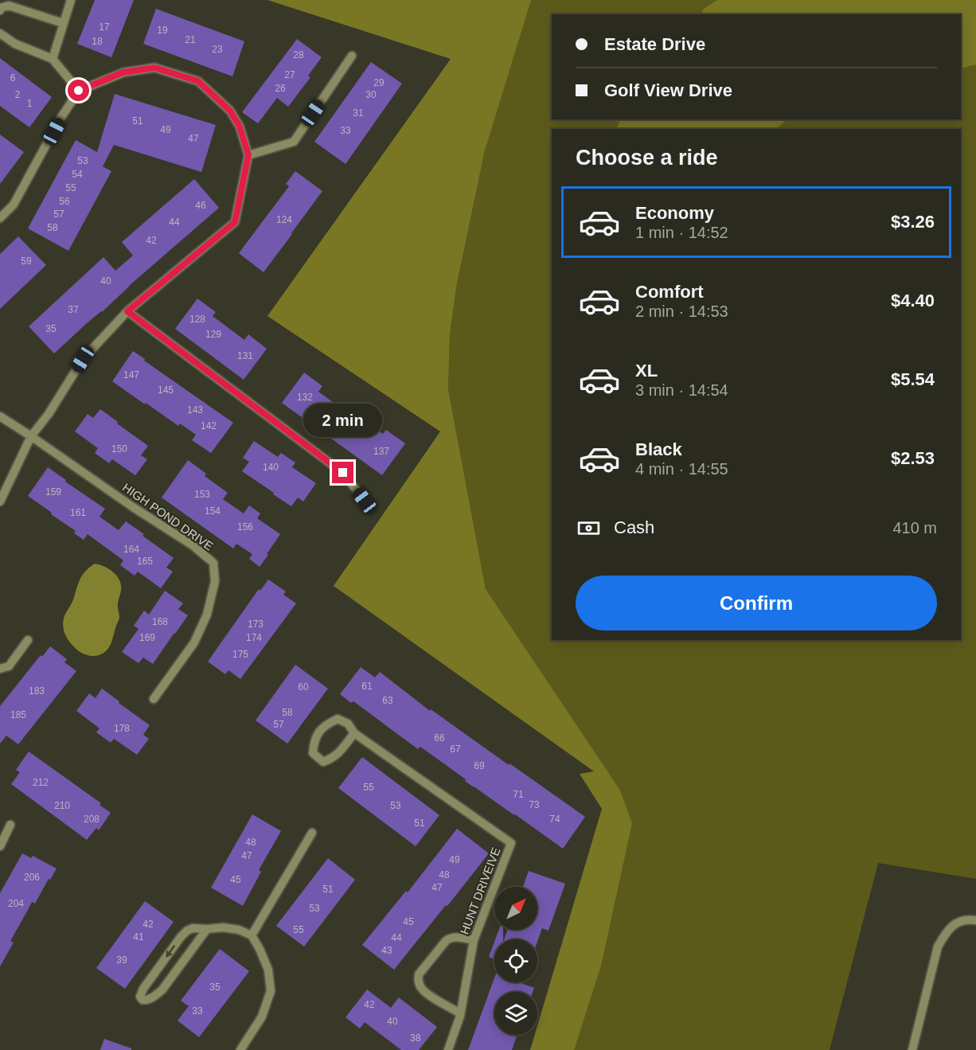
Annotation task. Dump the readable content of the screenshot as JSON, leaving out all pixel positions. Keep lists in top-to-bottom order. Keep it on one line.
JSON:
{"streets":{"street":["HIGH POND DRIVE","HUNT DRIVEIVE"]},"house_numbers":["17","19","21","18","23","28","27","6","29","26","2","30","1","31","51","49","33","47","53","54","55","56","46","57","124","44","58","42","59","40","37","128","35","129","131","147","145","132","143","142","150","137","140","159","153","154","161","156","164","165","168","173","169","174","175","61","60","183","63","58","185","57","178","66","67","69","212","55","71","73","210","53","208","74","51","48","47","49","48","206","45","47","51","204","53","45","42","55","41","44","43","39","35","42","33","40","38"],"north":"top right","page":{"banner":["Estate Drive","Golf View Drive"],"heading":"Choose a ride","list":[{"name":"Economy","note":"1 min · 14:52","value":"$3.26"},{"name":"Comfort","note":"2 min · 14:53","value":"$4.40"},{"name":"XL","note":"3 min · 14:54","value":"$5.54"},{"name":"Black","note":"4 min · 14:55","value":"$2.53"}],"bubble":"2 min","pay":["Cash","410 m"],"buttons":"Confirm"}}
